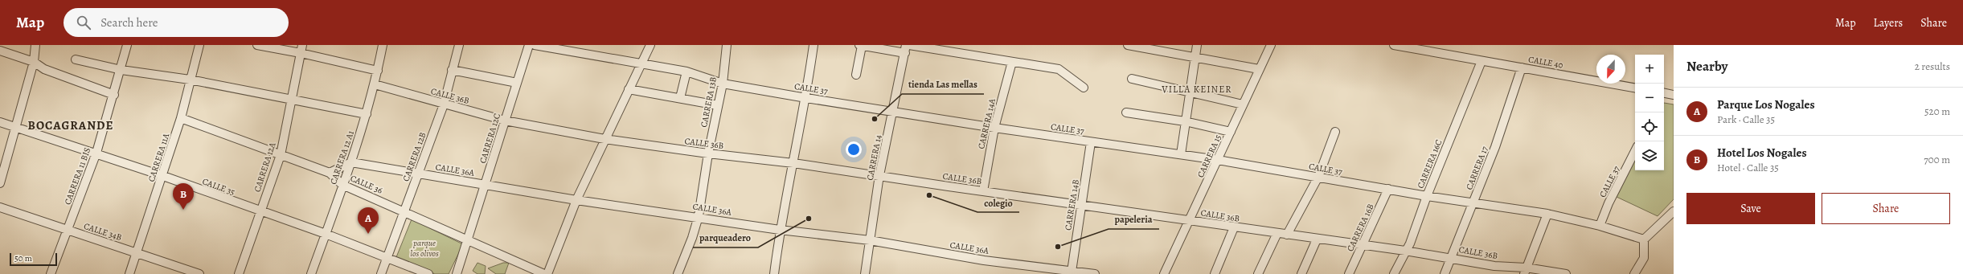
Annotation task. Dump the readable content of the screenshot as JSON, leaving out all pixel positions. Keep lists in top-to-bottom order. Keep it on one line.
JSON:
{"streets":{"street":["CALLE 40","CALLE 37","CALLE 36B","CARRERA 13B","CARRERA 14A","CARRERA 12C","CARRERA 15","CARRERA 12B","CARRERA 11A","CARRERA 12 A1","CARRERA 14","CARRERA 16C","CARRERA 12A","CARRERA 17","CALLE 36A","CARRERA 11 BIS","CALLE 36","CALLE 35","CARRERA 14B","CARRERA 16B","CALLE 34B"]},"crossings":[["CALLE 40","CARRERA 16C"],["CALLE 40","CARRERA 17"],["CALLE 37","CARRERA 13B"],["CALLE 37","CARRERA 14A"],["CALLE 37","CARRERA 15"],["CALLE 37","CARRERA 14"],["CALLE 37","CARRERA 16C"],["CALLE 37","CARRERA 17"],["CALLE 37","CARRERA 14B"],["CALLE 37","CARRERA 16B"],["CALLE 36B","CARRERA 13B"],["CALLE 36B","CARRERA 14A"],["CALLE 36B","CARRERA 12C"],["CALLE 36B","CARRERA 15"],["CALLE 36B","CARRERA 12B"],["CALLE 36B","CARRERA 12 A1"],["CALLE 36B","CARRERA 14"],["CALLE 36B","CARRERA 16C"],["CALLE 36B","CARRERA 17"],["CALLE 36B","CARRERA 14B"],["CALLE 36B","CARRERA 16B"],["CARRERA 13B","CALLE 36A"],["CARRERA 12C","CALLE 36A"],["CARRERA 12C","CALLE 36"],["CARRERA 12B","CALLE 36A"],["CARRERA 12B","CALLE 36"],["CARRERA 12B","CALLE 35"],["CARRERA 11A","CALLE 36"],["CARRERA 11A","CALLE 35"],["CARRERA 11A","CALLE 34B"],["CARRERA 12 A1","CALLE 36A"],["CARRERA 12 A1","CALLE 36"],["CARRERA 12 A1","CALLE 35"],["CARRERA 14","CALLE 36A"],["CARRERA 12A","CALLE 36"],["CARRERA 12A","CALLE 35"],["CALLE 36A","CARRERA 14B"],["CARRERA 11 BIS","CALLE 35"],["CARRERA 11 BIS","CALLE 34B"]],"districts":["VILLA KEINER","BOCAGRANDE"],"parks":["parque los olivos"],"places":["tienda Las mellas","colegio","parqueadero","papeleria"],"scale_bar":"50 m","north":"bottom","page":{"header":"Map","search":"Search here","nav":["Map","Layers","Share"],"heading":["Nearby","2 results"],"map_buttons":["+","−"],"list":[{"mark":"A","name":"Parque Los Nogales","note":"Park · Calle 35","value":"520 m"},{"mark":"B","name":"Hotel Los Nogales","note":"Hotel · Calle 35","value":"700 m"}],"pins":["B","A"],"buttons":["Save","Share"],"scale":"50 m"}}
